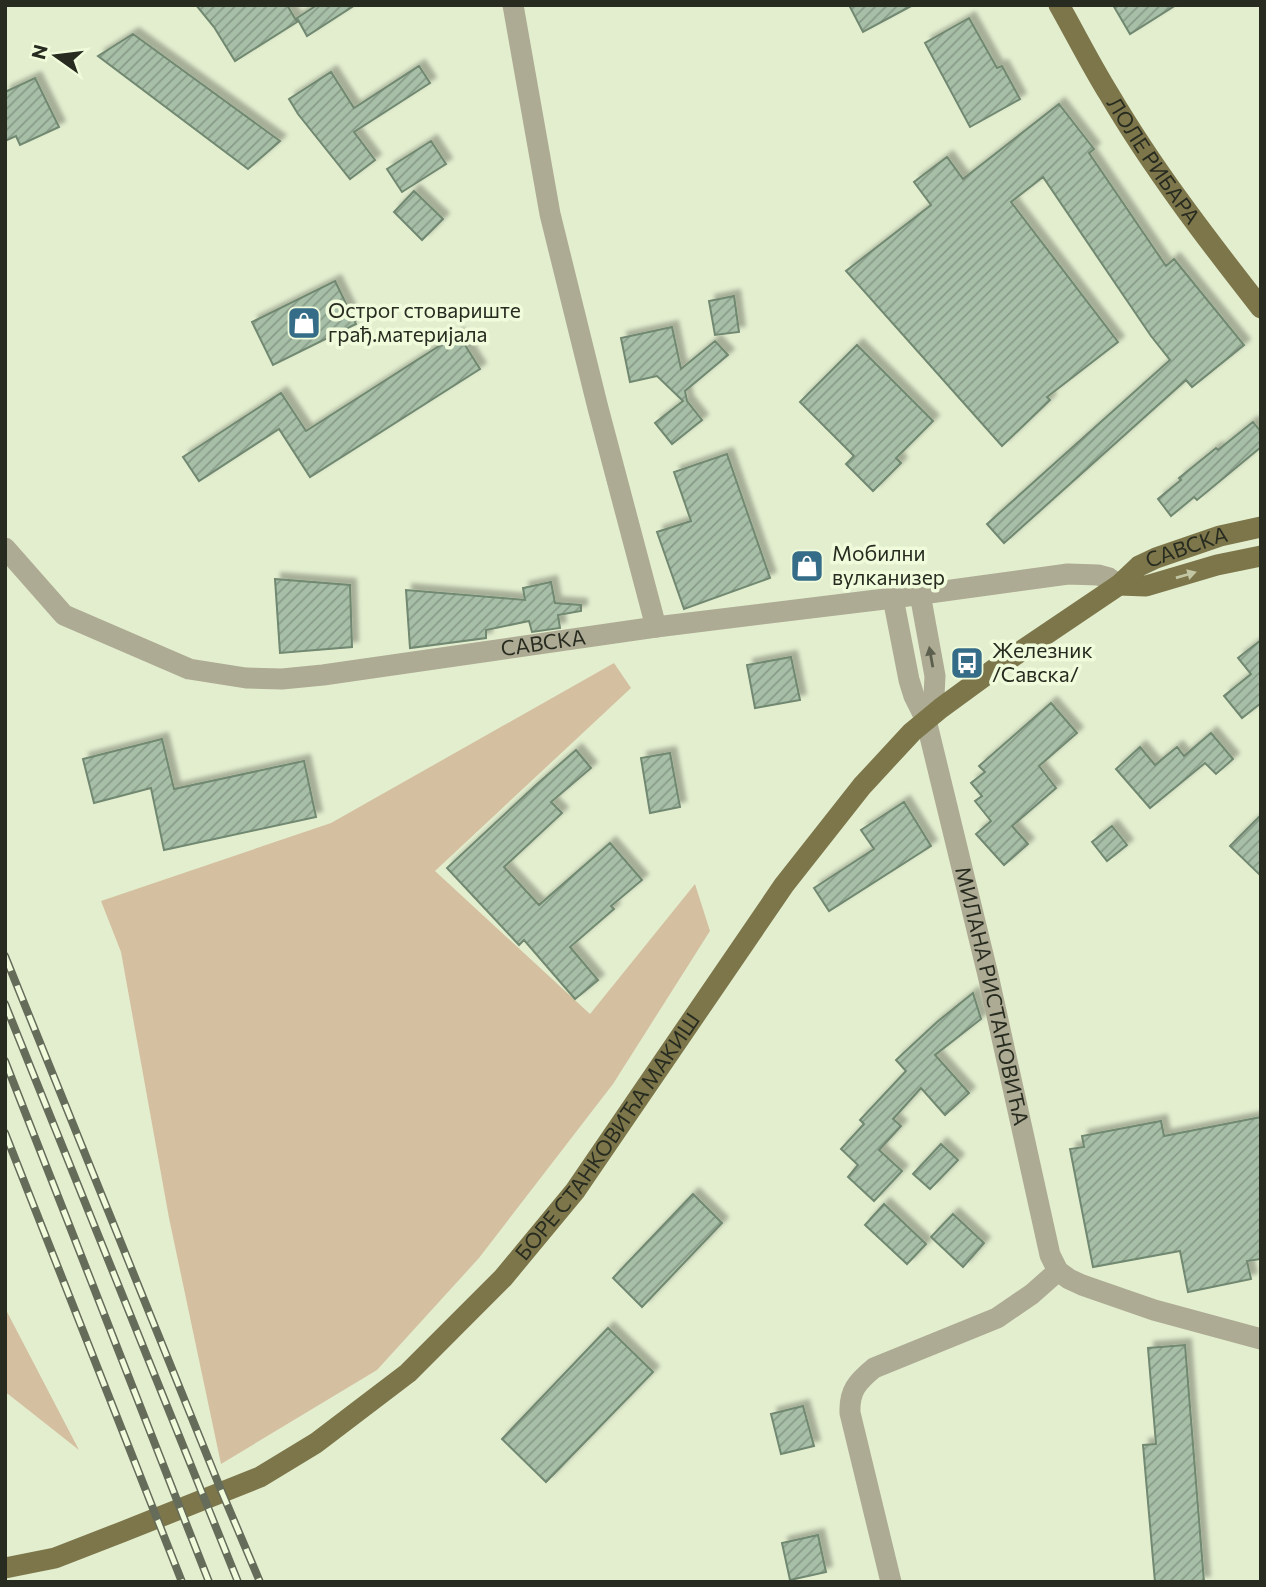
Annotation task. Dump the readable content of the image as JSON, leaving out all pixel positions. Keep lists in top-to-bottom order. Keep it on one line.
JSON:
{"streets":{"main road":["ЛОЛЕ РИБАРА","САВСКА","БОРЕ СТАНКОВИЋА МАКИШ"],"street":["МИЛАНА РИСТАНОВИЋА"]},"crossings":[["САВСКА","МИЛАНА РИСТАНОВИЋА"],["САВСКА","БОРЕ СТАНКОВИЋА МАКИШ"],["МИЛАНА РИСТАНОВИЋА","БОРЕ СТАНКОВИЋА МАКИШ"]],"places":{"shop":["Острог стовариште грађ.материјала","Мобилни вулканизер"],"bus stop":["Железник /Савска/"]},"north":"left"}
